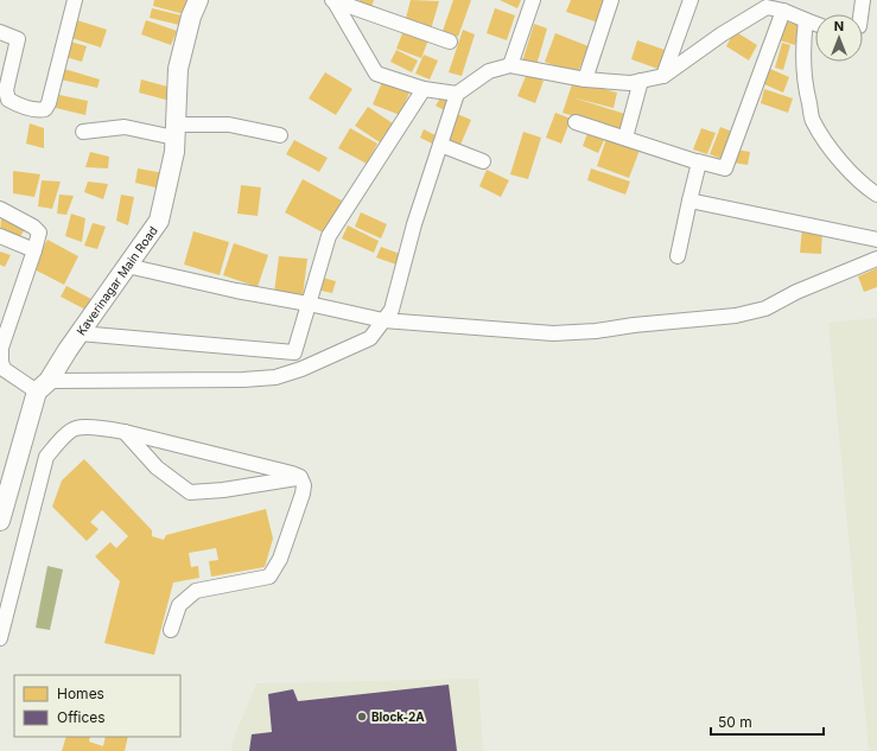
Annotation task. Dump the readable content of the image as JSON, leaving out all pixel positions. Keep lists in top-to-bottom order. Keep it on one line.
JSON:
{"streets":{"street":["Kaverinagar Main Road"]},"places":["Block-2A"],"legend":["Homes","Offices"],"scale_bar":"50 m","north":"top"}
